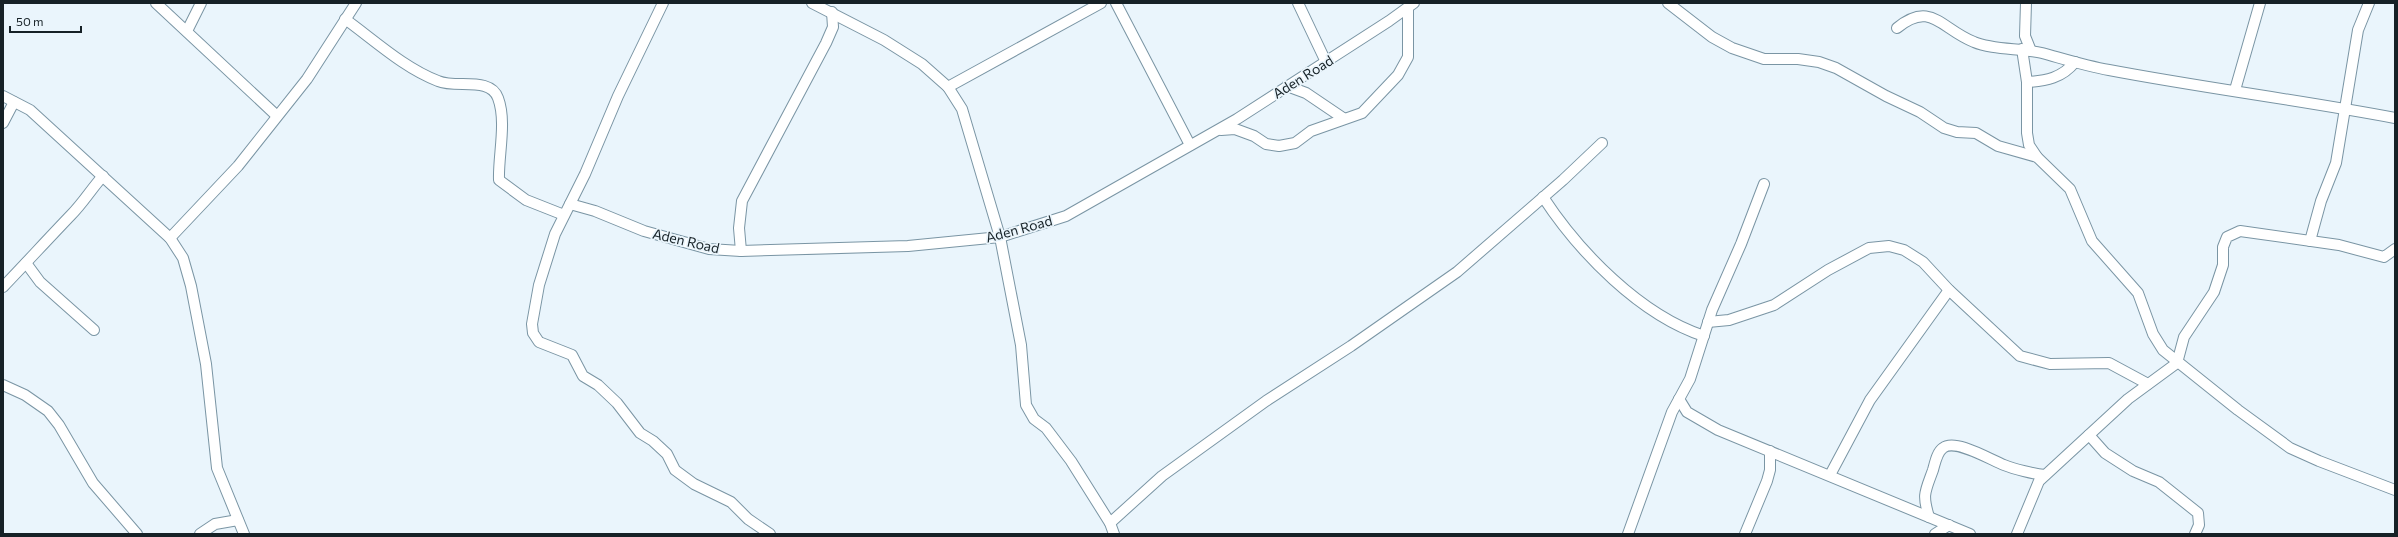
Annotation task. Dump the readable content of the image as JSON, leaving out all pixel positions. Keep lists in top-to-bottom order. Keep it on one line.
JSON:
{"streets":{"street":["Aden Road"]},"scale_bar":"50 m"}
